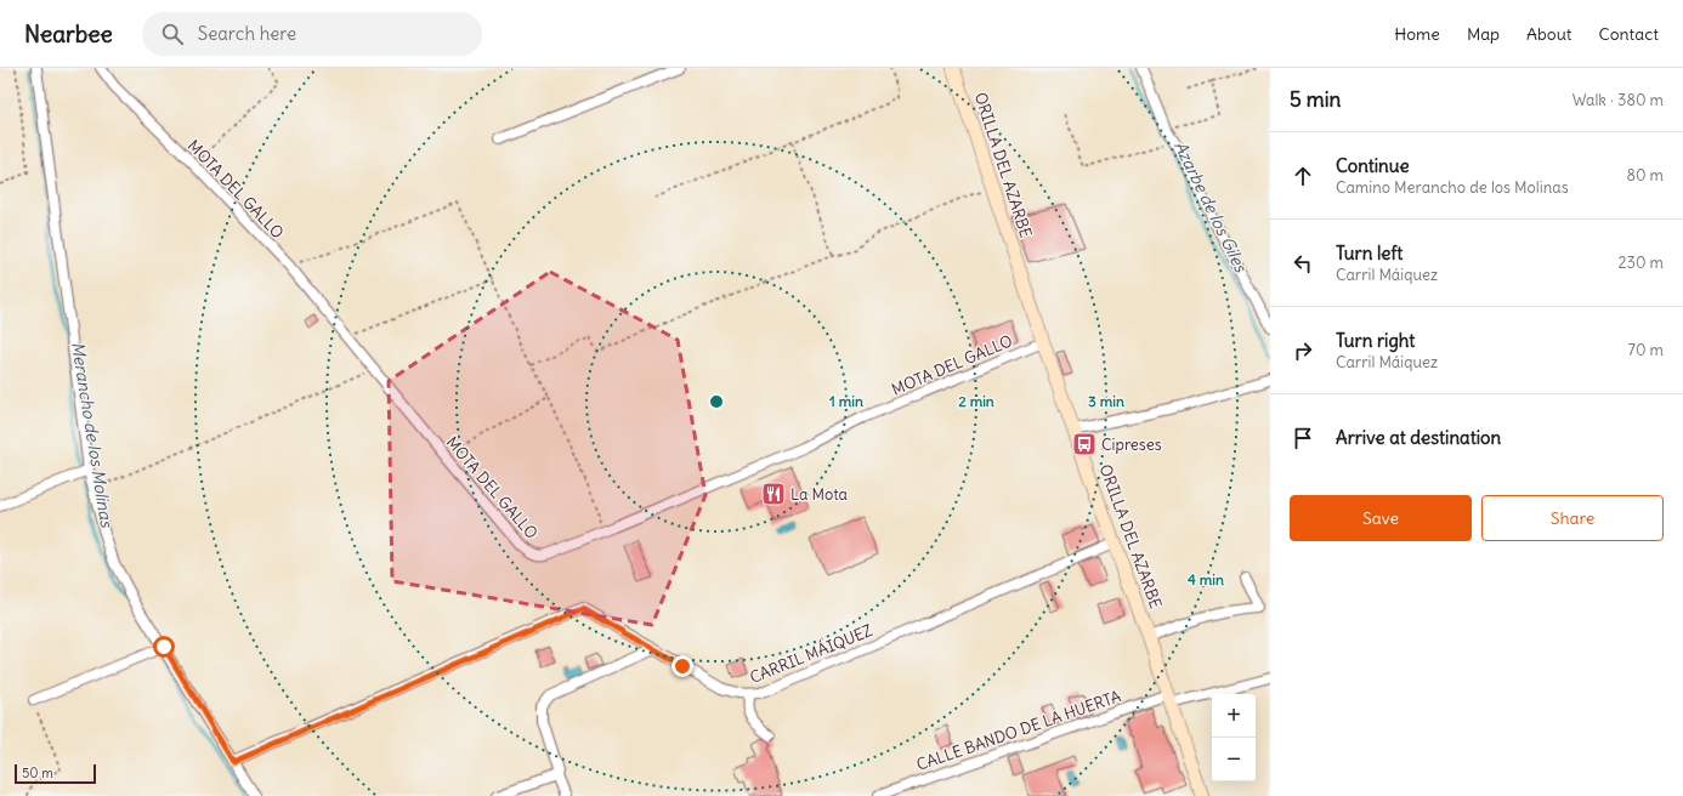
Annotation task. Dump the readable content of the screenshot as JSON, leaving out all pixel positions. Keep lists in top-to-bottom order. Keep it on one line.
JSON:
{"streets":{"main road":["ORILLA DEL AZARBE"],"street":["MOTA DEL GALLO","CARRIL MÁIQUEZ","CALLE BANDO DE LA HUERTA"]},"crossings":[["ORILLA DEL AZARBE","MOTA DEL GALLO"],["ORILLA DEL AZARBE","CARRIL MÁIQUEZ"],["ORILLA DEL AZARBE","CALLE BANDO DE LA HUERTA"]],"water":["Azarbe de los Giles","Merancho de los Molinas"],"places":{"bus stop":["Cipreses"],"restaurant":["La Mota"]},"scale_bar":"50 m","page":{"header":"Nearbee","search":"Search here","nav":["Home","Map","About","Contact"],"heading":["5 min","Walk · 380 m"],"list":[["Continue","Camino Merancho de los Molinas","80 m"],["Turn left","Carril Máiquez","230 m"],["Turn right","Carril Máiquez","70 m"],"Arrive at destination"],"buttons":["Save","Share"],"map_buttons":["+","−"],"scale":"50 m"},"rings":["1 min","2 min","3 min","4 min"]}
